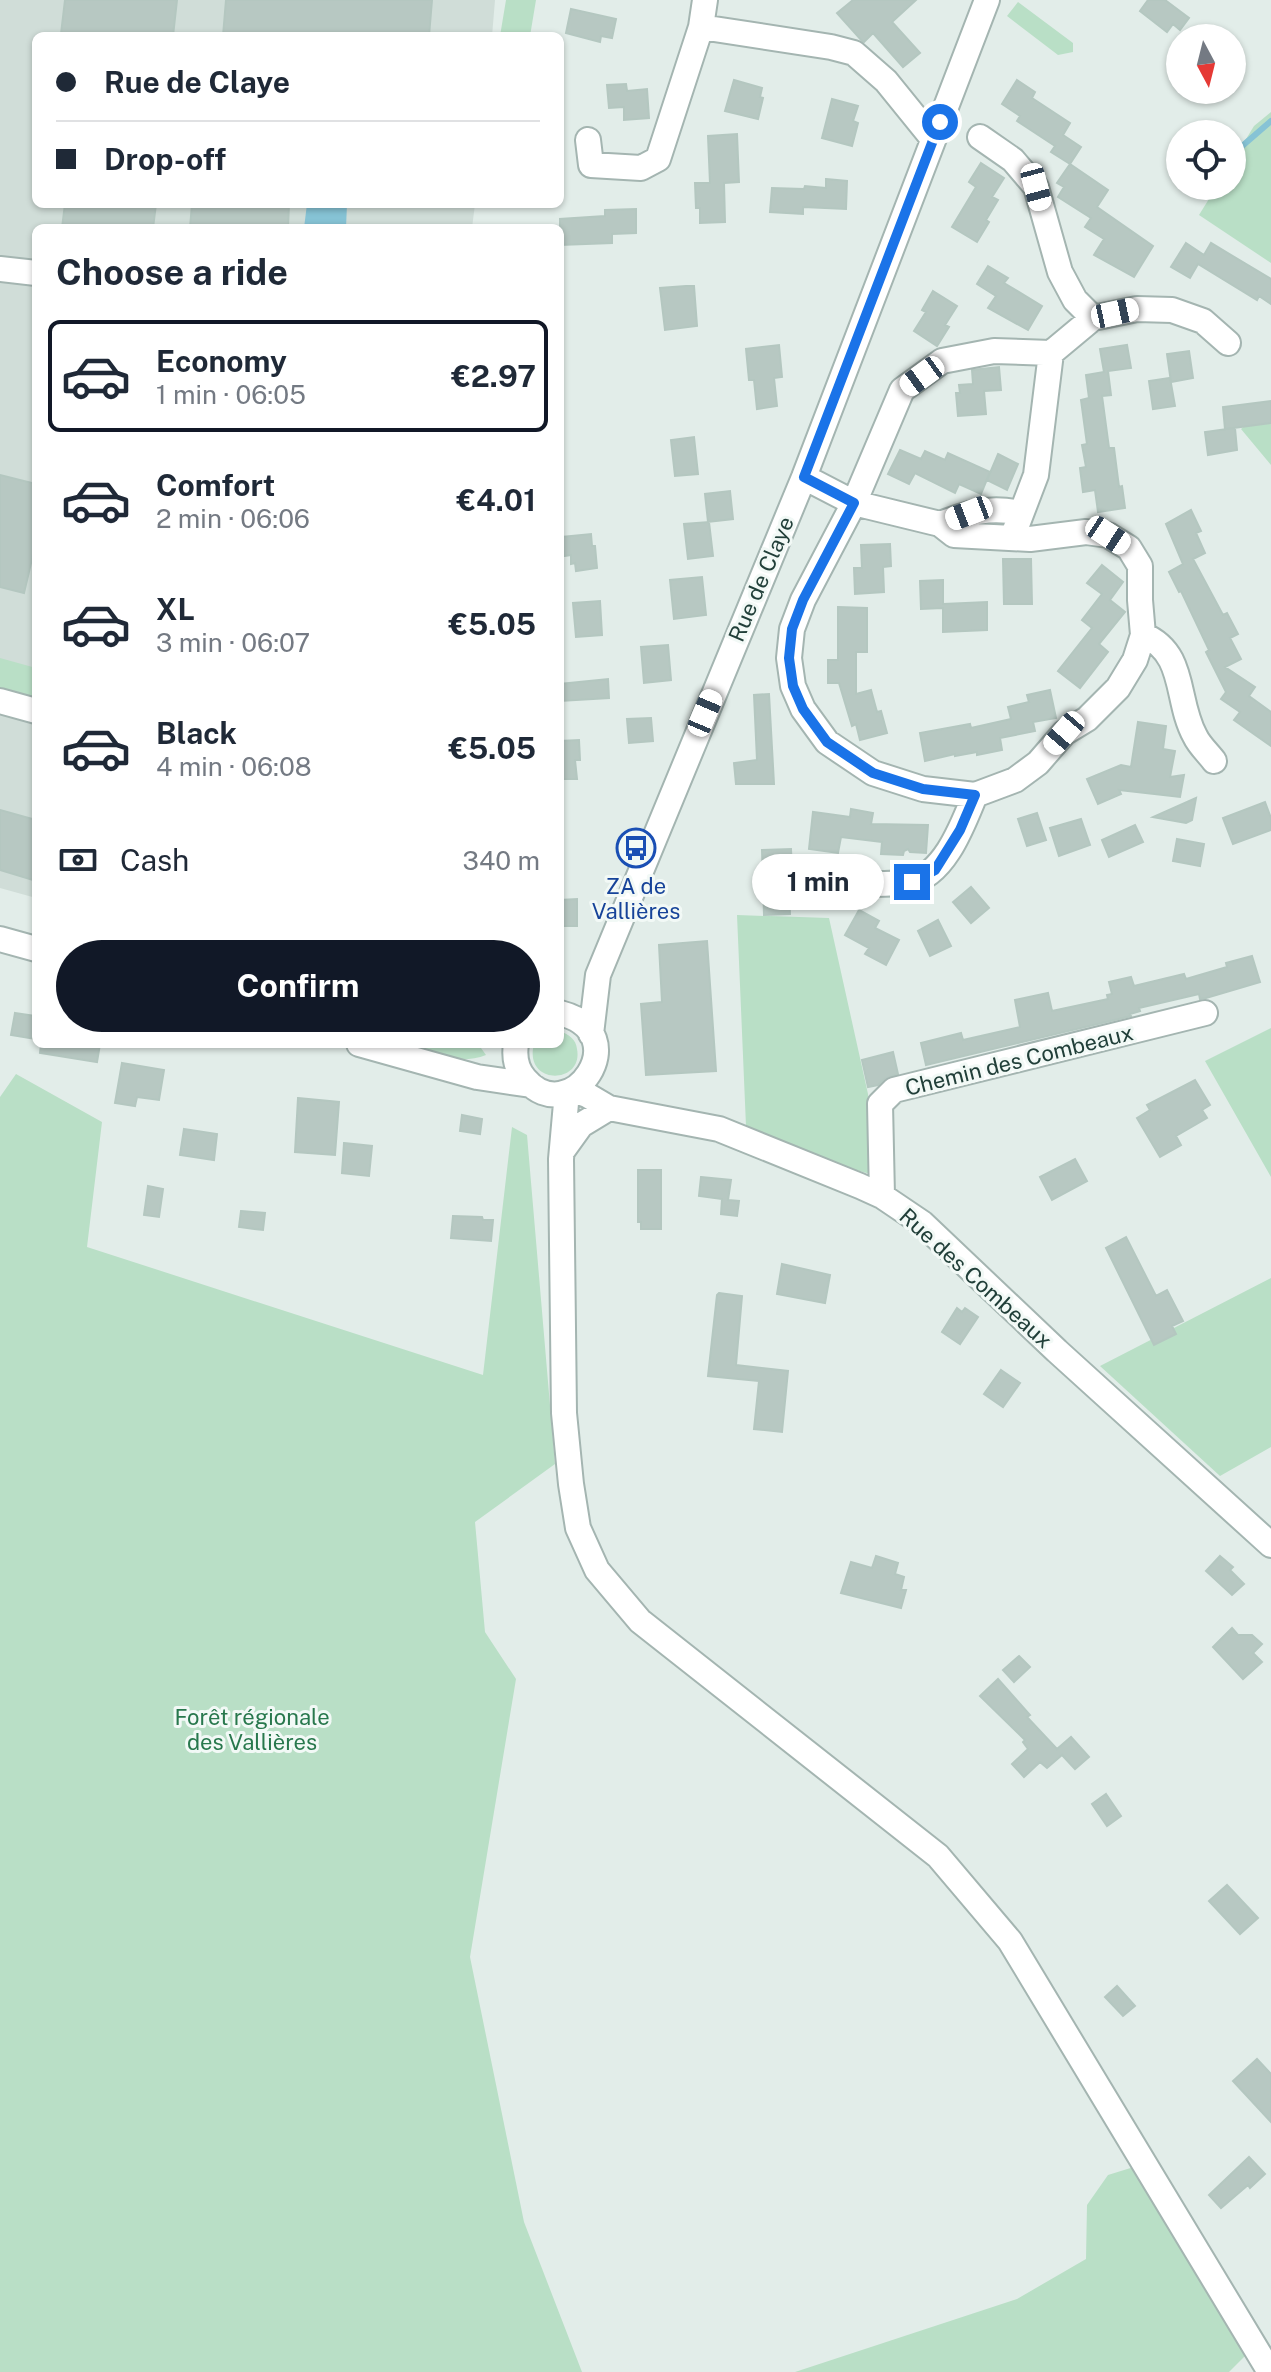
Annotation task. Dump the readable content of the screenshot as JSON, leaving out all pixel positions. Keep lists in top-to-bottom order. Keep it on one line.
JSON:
{"streets":{"street":["Rue de Claye","Chemin des Combeaux","Rue des Combeaux"]},"crossings":[["Chemin des Combeaux","Rue des Combeaux"]],"parks":["Forêt régionale des Vallières"],"places":{"bus stop":["ZA de Vallières"]},"north":"bottom","page":{"banner":["Rue de Claye","Drop-off"],"heading":"Choose a ride","list":[{"name":"Economy","note":"1 min · 06:05","value":"€2.97"},{"name":"Comfort","note":"2 min · 06:06","value":"€4.01"},{"name":"XL","note":"3 min · 06:07","value":"€5.05"},{"name":"Black","note":"4 min · 06:08","value":"€5.05"}],"pay":["Cash","340 m"],"bubble":"1 min","buttons":"Confirm"}}
